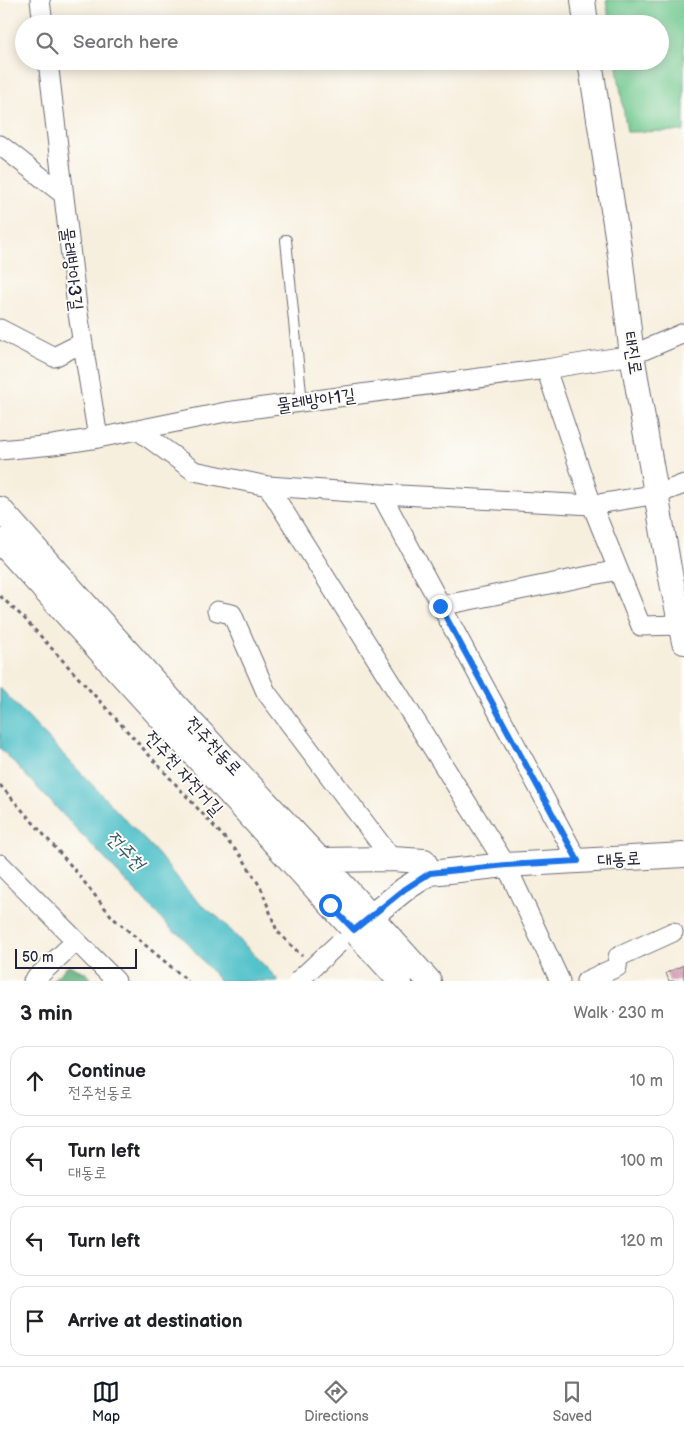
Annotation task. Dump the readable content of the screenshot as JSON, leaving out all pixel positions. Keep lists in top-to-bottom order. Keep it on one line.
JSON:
{"streets":{"street":["물레방아3길","태진로","물레방아1길","전주천동로","대동로"],"path":["전주천 자전거길"]},"crossings":[["물레방아3길","물레방아1길"],["태진로","물레방아1길"],["전주천동로","대동로"]],"water":["전주천"],"scale_bar":"50 m","page":{"search":"Search here","scale":"50 m","heading":["3 min","Walk · 230 m"],"list":[["Continue","전주천동로","10 m"],["Turn left","대동로","100 m"],["Turn left","120 m"],"Arrive at destination"],"nav":["Map","Directions","Saved"]}}
